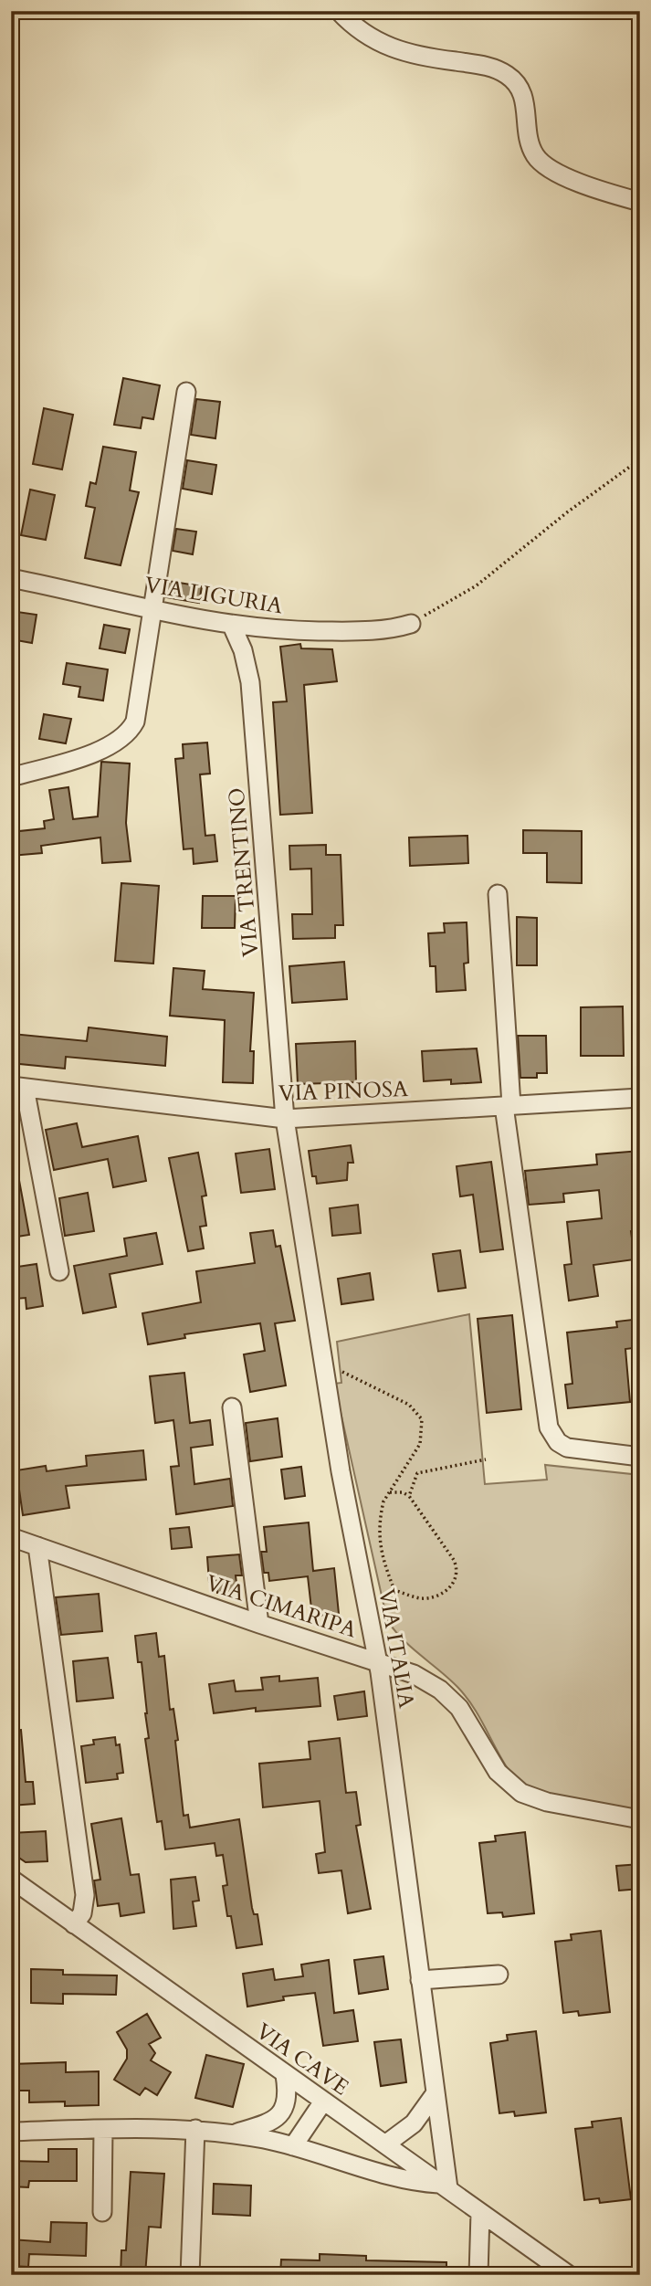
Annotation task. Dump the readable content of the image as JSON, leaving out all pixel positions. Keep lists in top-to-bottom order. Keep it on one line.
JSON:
{"streets":{"street":["VIA LIGURIA","VIA TRENTINO","VIA PINOSA","VIA CIMARIPA","VIA ITALIA","VIA CAVE"]},"crossings":[["VIA LIGURIA","VIA TRENTINO"],["VIA TRENTINO","VIA PINOSA"],["VIA TRENTINO","VIA ITALIA"],["VIA PINOSA","VIA ITALIA"],["VIA CIMARIPA","VIA ITALIA"],["VIA ITALIA","VIA CAVE"]]}
